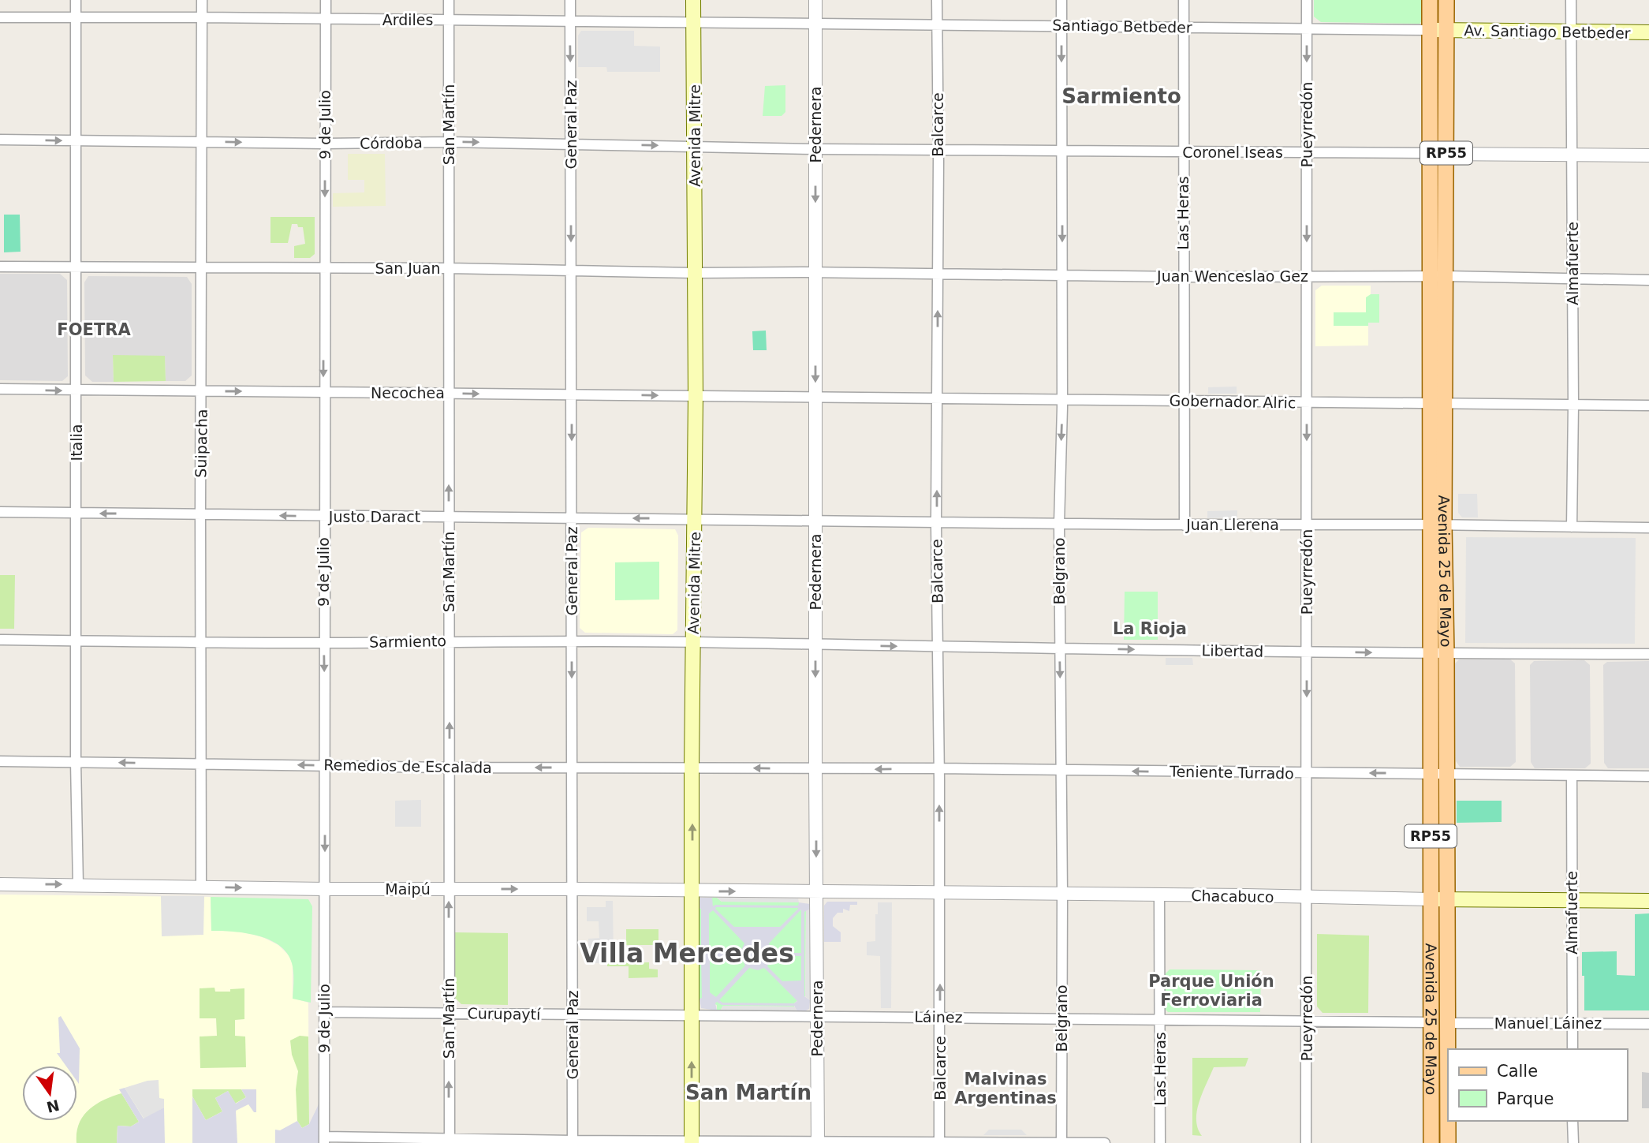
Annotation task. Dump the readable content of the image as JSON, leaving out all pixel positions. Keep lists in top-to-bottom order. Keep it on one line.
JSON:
{"streets":{"main road":["Av. Santiago Betbeder","Avenida Mitre","RP55","Avenida 25 de Mayo","Chacabuco"],"street":["Ardiles","Santiago Betbeder","9 de Julio","San Martín","General Paz","Pedernera","Balcarce","Pueyrredón","Córdoba","Coronel Iseas","Las Heras","Almafuerte","San Juan","Juan Wenceslao Gez","Necochea","Gobernador Alric","Italia","Suipacha","Justo Daract","Juan Llerena","Belgrano","Sarmiento","Libertad","Remedios de Escalada","Teniente Turrado","Maipú","Curupaytí","Láinez","Manuel Láinez"]},"crossings":[["Ardiles","Santiago Betbeder"],["Ardiles","9 de Julio"],["Ardiles","San Martín"],["Ardiles","General Paz"],["Ardiles","Pedernera"],["Ardiles","Avenida Mitre"],["Ardiles","Italia"],["Ardiles","Suipacha"],["Santiago Betbeder","Av. Santiago Betbeder"],["Santiago Betbeder","Pedernera"],["Santiago Betbeder","Balcarce"],["Santiago Betbeder","Pueyrredón"],["Santiago Betbeder","Las Heras"],["Santiago Betbeder","Belgrano"],["Santiago Betbeder","Avenida 25 de Mayo"],["Av. Santiago Betbeder","Almafuerte"],["Av. Santiago Betbeder","Avenida 25 de Mayo"],["9 de Julio","Córdoba"],["9 de Julio","San Juan"],["9 de Julio","Necochea"],["9 de Julio","Justo Daract"],["9 de Julio","Sarmiento"],["9 de Julio","Remedios de Escalada"],["9 de Julio","Maipú"],["9 de Julio","Curupaytí"],["San Martín","Córdoba"],["San Martín","San Juan"],["San Martín","Necochea"],["San Martín","Justo Daract"],["San Martín","Sarmiento"],["San Martín","Remedios de Escalada"],["San Martín","Maipú"],["San Martín","Curupaytí"],["General Paz","Córdoba"],["General Paz","San Juan"],["General Paz","Necochea"],["General Paz","Justo Daract"],["General Paz","Sarmiento"],["General Paz","Remedios de Escalada"],["General Paz","Maipú"],["General Paz","Curupaytí"],["Pedernera","Córdoba"],["Pedernera","Coronel Iseas"],["Pedernera","San Juan"],["Pedernera","Juan Wenceslao Gez"],["Pedernera","Necochea"],["Pedernera","Gobernador Alric"],["Pedernera","Justo Daract"],["Pedernera","Juan Llerena"],["Pedernera","Sarmiento"],["Pedernera","Libertad"],["Pedernera","Remedios de Escalada"],["Pedernera","Teniente Turrado"],["Pedernera","Maipú"],["Pedernera","Chacabuco"],["Pedernera","Curupaytí"],["Pedernera","Láinez"],["Balcarce","Coronel Iseas"],["Balcarce","Juan Wenceslao Gez"],["Balcarce","Gobernador Alric"],["Balcarce","Juan Llerena"],["Balcarce","Libertad"],["Balcarce","Teniente Turrado"],["Balcarce","Chacabuco"],["Balcarce","Láinez"],["Pueyrredón","Coronel Iseas"],["Pueyrredón","Juan Wenceslao Gez"],["Pueyrredón","Gobernador Alric"],["Pueyrredón","Juan Llerena"],["Pueyrredón","Libertad"],["Pueyrredón","Teniente Turrado"],["Pueyrredón","Chacabuco"],["Pueyrredón","Manuel Láinez"],["Avenida Mitre","Córdoba"],["Avenida Mitre","San Juan"],["Avenida Mitre","Necochea"],["Avenida Mitre","Justo Daract"],["Avenida Mitre","Sarmiento"],["Avenida Mitre","Remedios de Escalada"],["Avenida Mitre","Maipú"],["Avenida Mitre","Curupaytí"],["Córdoba","Coronel Iseas"],["Córdoba","Italia"],["Córdoba","Suipacha"],["Coronel Iseas","Las Heras"],["Coronel Iseas","Almafuerte"],["Coronel Iseas","Belgrano"],["Coronel Iseas","Avenida 25 de Mayo"],["Las Heras","Juan Wenceslao Gez"],["Las Heras","Gobernador Alric"],["Las Heras","Juan Llerena"],["Las Heras","Chacabuco"],["Las Heras","Manuel Láinez"],["Almafuerte","Juan Wenceslao Gez"],["Almafuerte","Gobernador Alric"],["Almafuerte","Juan Llerena"],["Almafuerte","Teniente Turrado"],["Almafuerte","Chacabuco"],["Almafuerte","Manuel Láinez"],["San Juan","Juan Wenceslao Gez"],["San Juan","Italia"],["San Juan","Suipacha"],["Juan Wenceslao Gez","Belgrano"],["Juan Wenceslao Gez","Avenida 25 de Mayo"],["Necochea","Gobernador Alric"],["Necochea","Italia"],["Necochea","Suipacha"],["Gobernador Alric","Belgrano"],["Gobernador Alric","Avenida 25 de Mayo"],["Italia","Justo Daract"],["Italia","Sarmiento"],["Italia","Remedios de Escalada"],["Italia","Maipú"],["Suipacha","Justo Daract"],["Suipacha","Sarmiento"],["Suipacha","Remedios de Escalada"],["Suipacha","Maipú"],["Justo Daract","Juan Llerena"],["Juan Llerena","Belgrano"],["Juan Llerena","Avenida 25 de Mayo"],["Belgrano","Libertad"],["Belgrano","Teniente Turrado"],["Belgrano","Chacabuco"],["Belgrano","Láinez"],["Belgrano","Manuel Láinez"],["Avenida 25 de Mayo","Libertad"],["Avenida 25 de Mayo","Teniente Turrado"],["Avenida 25 de Mayo","Chacabuco"],["Avenida 25 de Mayo","Manuel Láinez"],["Sarmiento","Libertad"],["Remedios de Escalada","Teniente Turrado"],["Maipú","Chacabuco"],["Curupaytí","Láinez"],["Láinez","Manuel Láinez"]],"one_way":["9 de Julio","San Martín","General Paz","Pedernera","Balcarce","Pueyrredón","Córdoba","Necochea","Justo Daract","Belgrano","Libertad","Remedios de Escalada","Teniente Turrado","Maipú"],"districts":["Sarmiento","FOETRA","La Rioja","Villa Mercedes","Parque Unión Ferroviaria","Malvinas Argentinas","San Martín"],"legend":["Calle","Parque"],"north":"bottom"}
